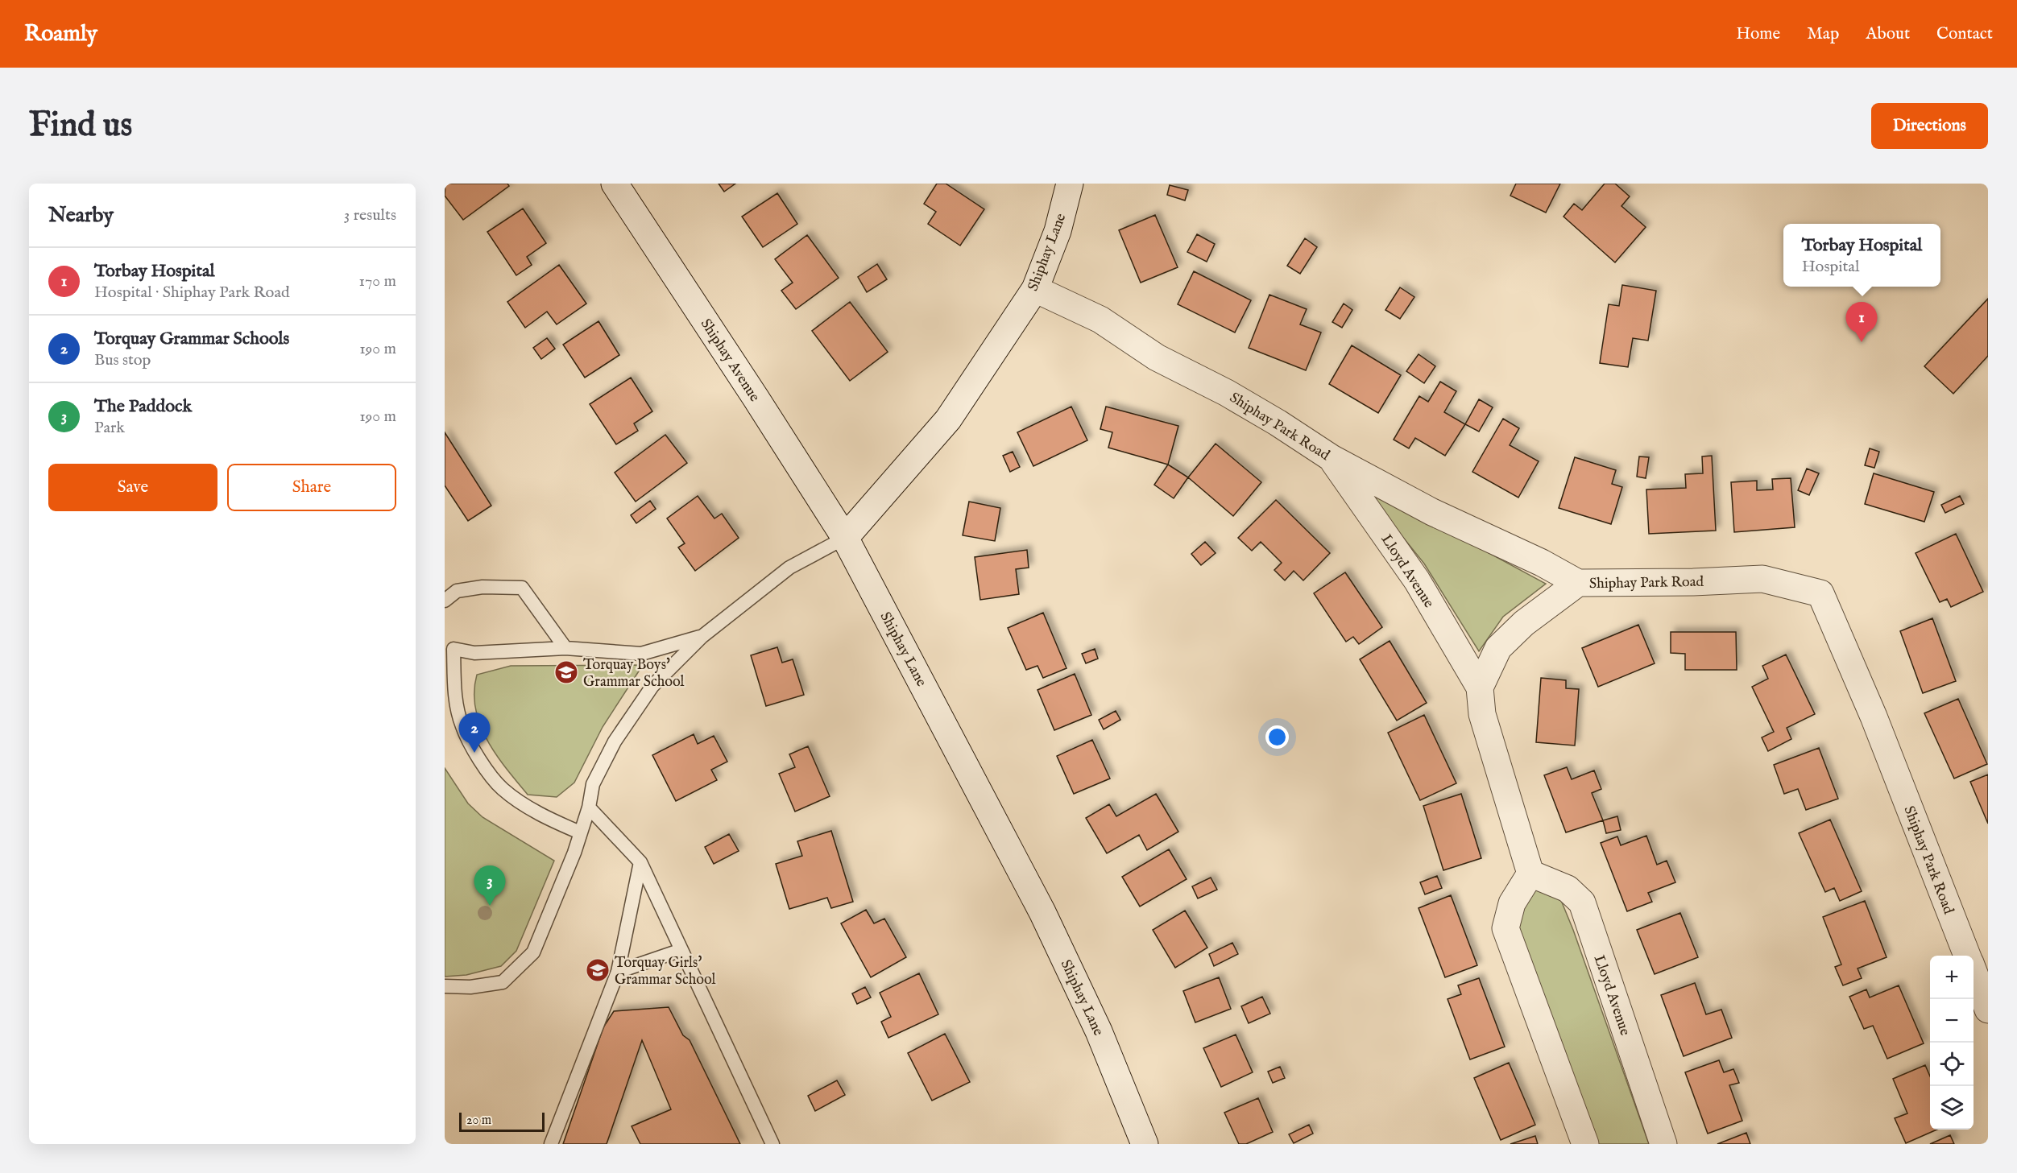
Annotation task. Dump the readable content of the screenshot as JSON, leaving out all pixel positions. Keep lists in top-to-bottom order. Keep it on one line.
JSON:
{"streets":{"street":["Shiphay Lane","Shiphay Avenue","Shiphay Park Road","Lloyd Avenue"]},"crossings":[["Shiphay Lane","Shiphay Avenue"],["Shiphay Lane","Shiphay Park Road"],["Shiphay Park Road","Lloyd Avenue"]],"places":{"school or university":["Torquay Boys' Grammar School","Torquay Girls' Grammar School"]},"scale_bar":"20 m","page":{"header":"Roamly","nav":["Home","Map","About","Contact"],"buttons":["Directions",["Save","Share"]],"title":"Find us","heading":["Nearby","3 results"],"popup":["Torbay Hospital","Hospital"],"list":[{"mark":"1","name":"Torbay Hospital","note":"Hospital · Shiphay Park Road","value":"170 m"},{"mark":"2","name":"Torquay Grammar Schools","note":"Bus stop","value":"190 m"},{"mark":"3","name":"The Paddock","note":"Park","value":"190 m"}],"pins":["1","2","3"],"map_buttons":["+","−"],"scale":"20 m"}}
